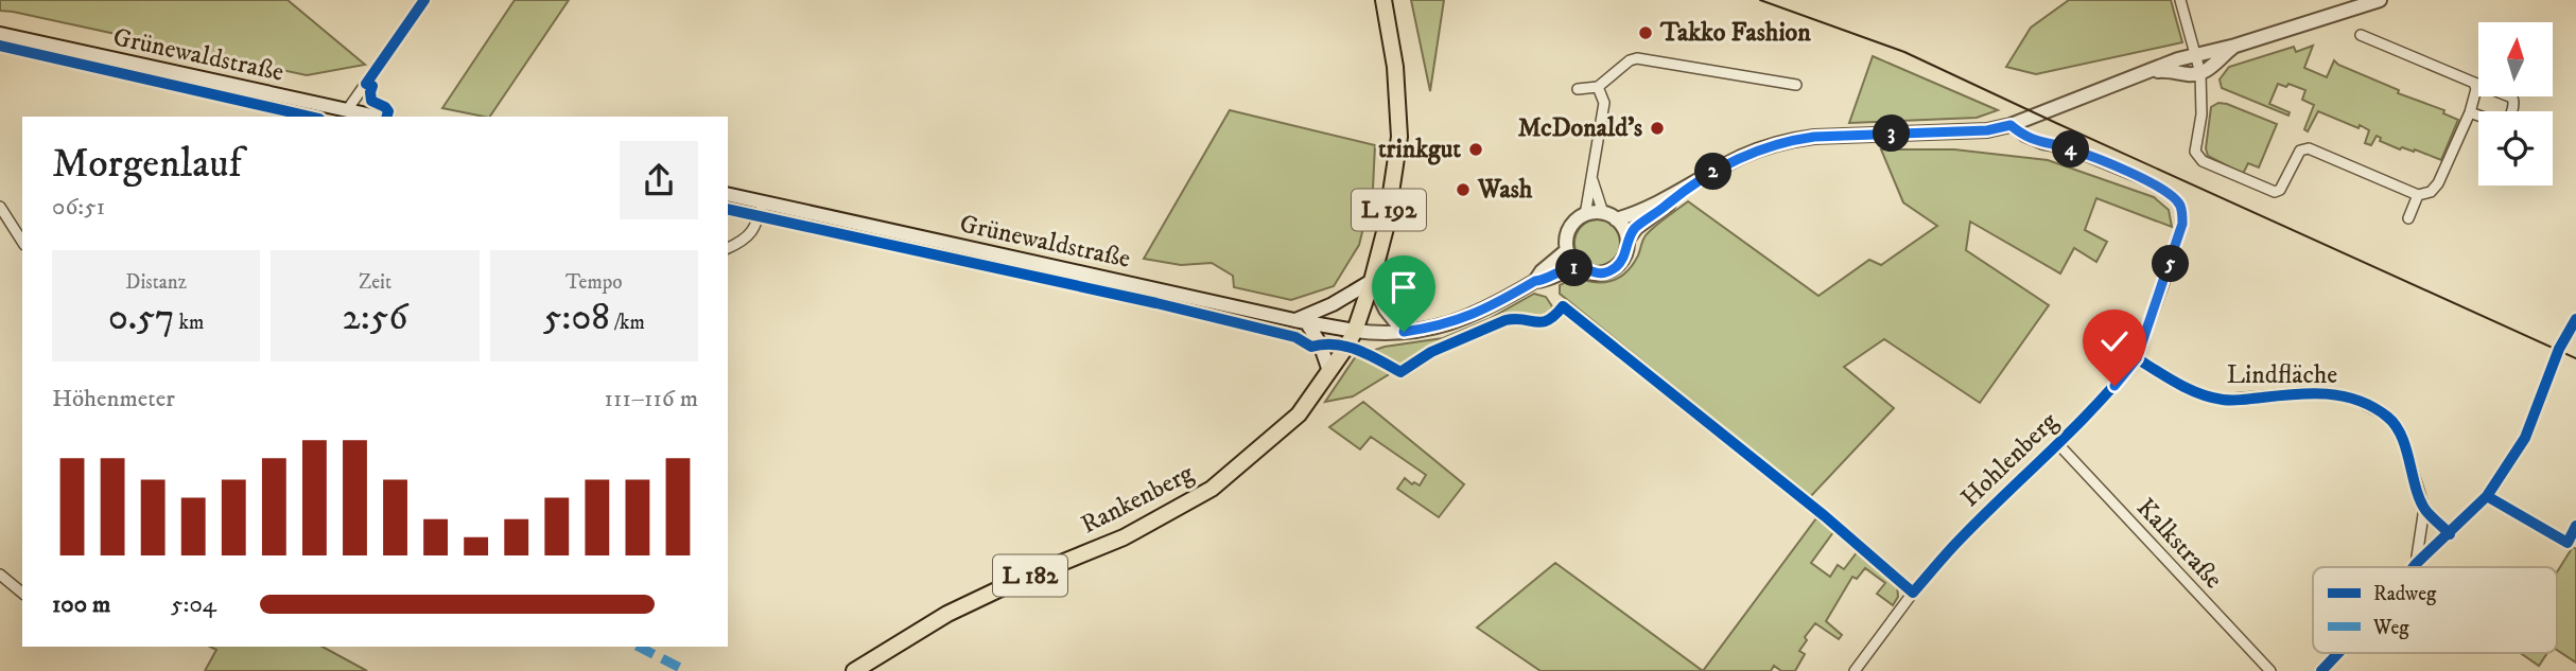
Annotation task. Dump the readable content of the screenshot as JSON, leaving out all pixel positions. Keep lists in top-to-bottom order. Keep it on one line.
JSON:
{"streets":{"main road":["L 192","Rankenberg","L 182"],"street":["Grünewaldstraße","Lindfläche","Hohlenberg","Kalkstraße"]},"crossings":[["Grünewaldstraße","L 192"],["Grünewaldstraße","Rankenberg"],["L 192","Rankenberg"],["Lindfläche","Hohlenberg"],["Hohlenberg","Kalkstraße"]],"places":["Takko Fashion","McDonald's","trinkgut","Wash"],"legend":["Radweg","Weg"],"north":"top","page":{"pins":["3","4","2","5","1"],"heading":["Morgenlauf","06:51"],"stats":[["Distanz","0.57 km"],["Zeit","2:56"],["Tempo","5:08 /km"]],"chart":["Höhenmeter","111–116 m"],"list":[{"name":"100 m","note":"5:04"}]}}
